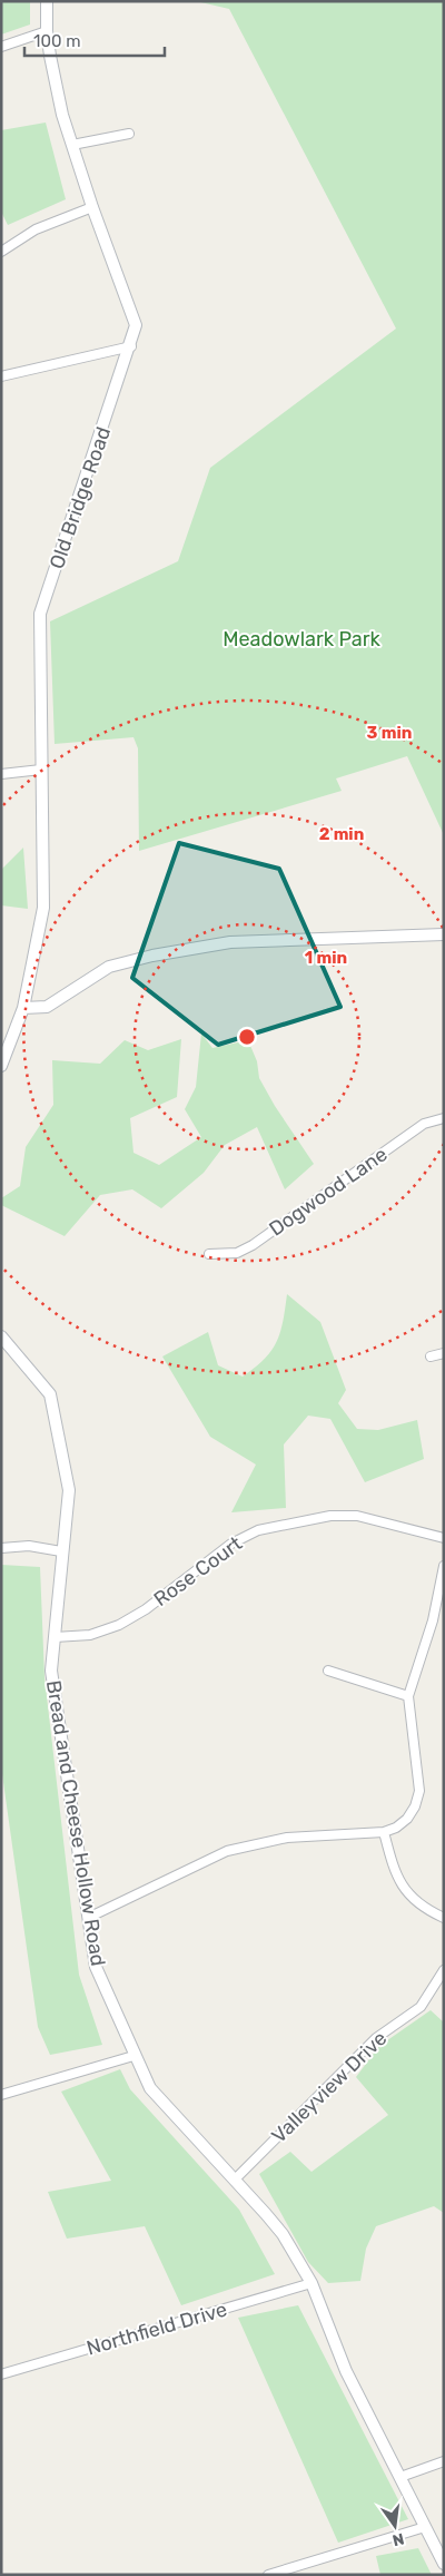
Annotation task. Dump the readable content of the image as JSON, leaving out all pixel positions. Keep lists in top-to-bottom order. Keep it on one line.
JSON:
{"streets":{"street":["Old Bridge Road","Dogwood Lane","Rose Court","Bread and Cheese Hollow Road","Valleyview Drive","Northfield Drive"]},"crossings":[["Rose Court","Bread and Cheese Hollow Road"],["Bread and Cheese Hollow Road","Valleyview Drive"],["Bread and Cheese Hollow Road","Northfield Drive"]],"parks":["Meadowlark Park"],"scale_bar":"100 m","north":"bottom","rings":["3 min","2 min","1 min"]}
